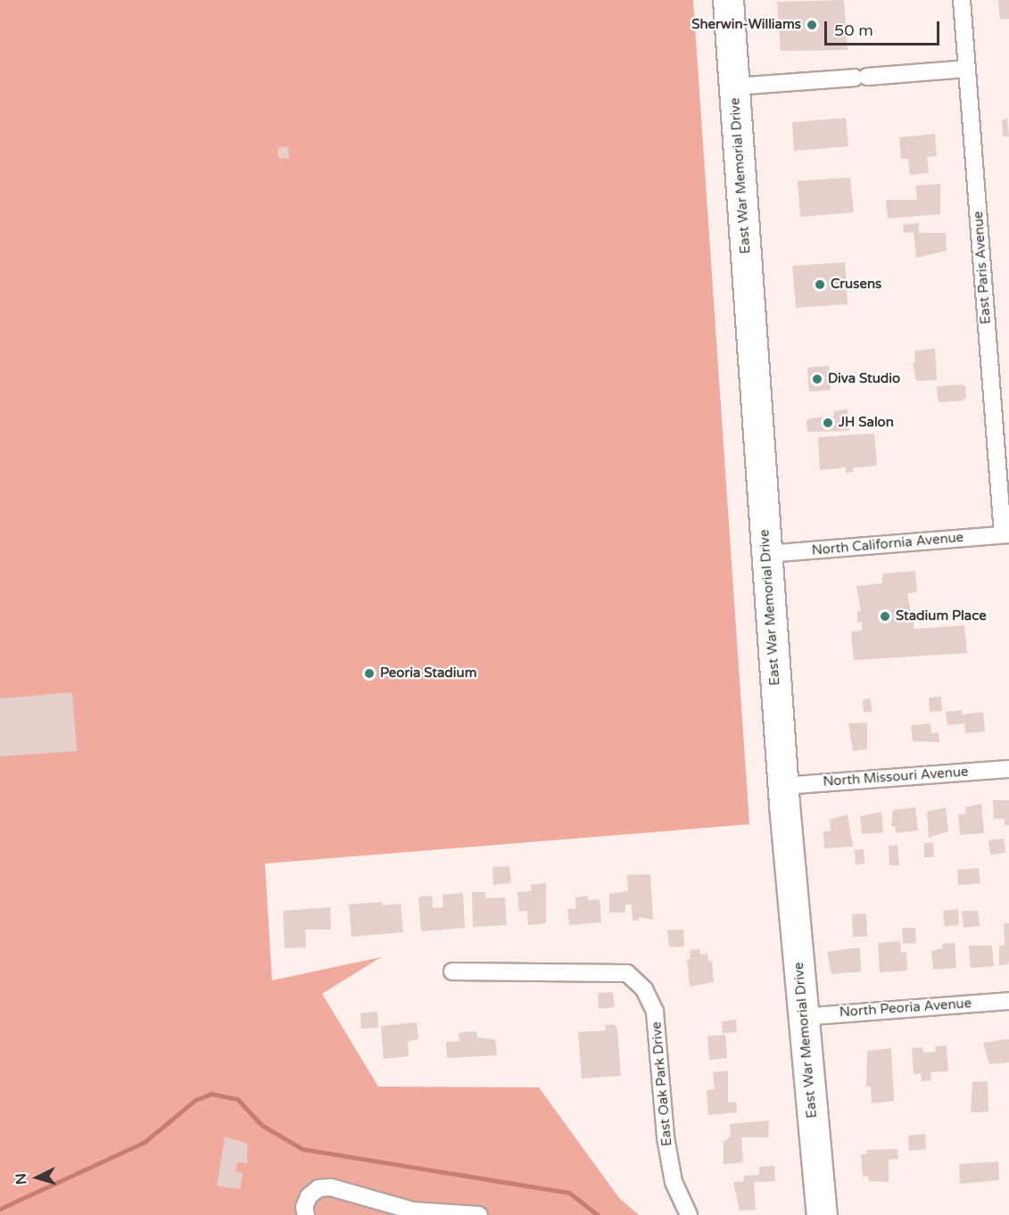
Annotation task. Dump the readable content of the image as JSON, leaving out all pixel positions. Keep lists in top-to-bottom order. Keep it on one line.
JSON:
{"streets":{"highway":["East War Memorial Drive"],"street":["East Paris Avenue","North California Avenue","North Missouri Avenue","North Peoria Avenue","East Oak Park Drive"]},"crossings":[["East War Memorial Drive","North California Avenue"],["East War Memorial Drive","North Missouri Avenue"],["East War Memorial Drive","North Peoria Avenue"],["East Paris Avenue","North California Avenue"]],"places":["Sherwin-Williams","Crusens","Diva Studio","JH Salon","Stadium Place","Peoria Stadium"],"scale_bar":"50 m","north":"left"}
